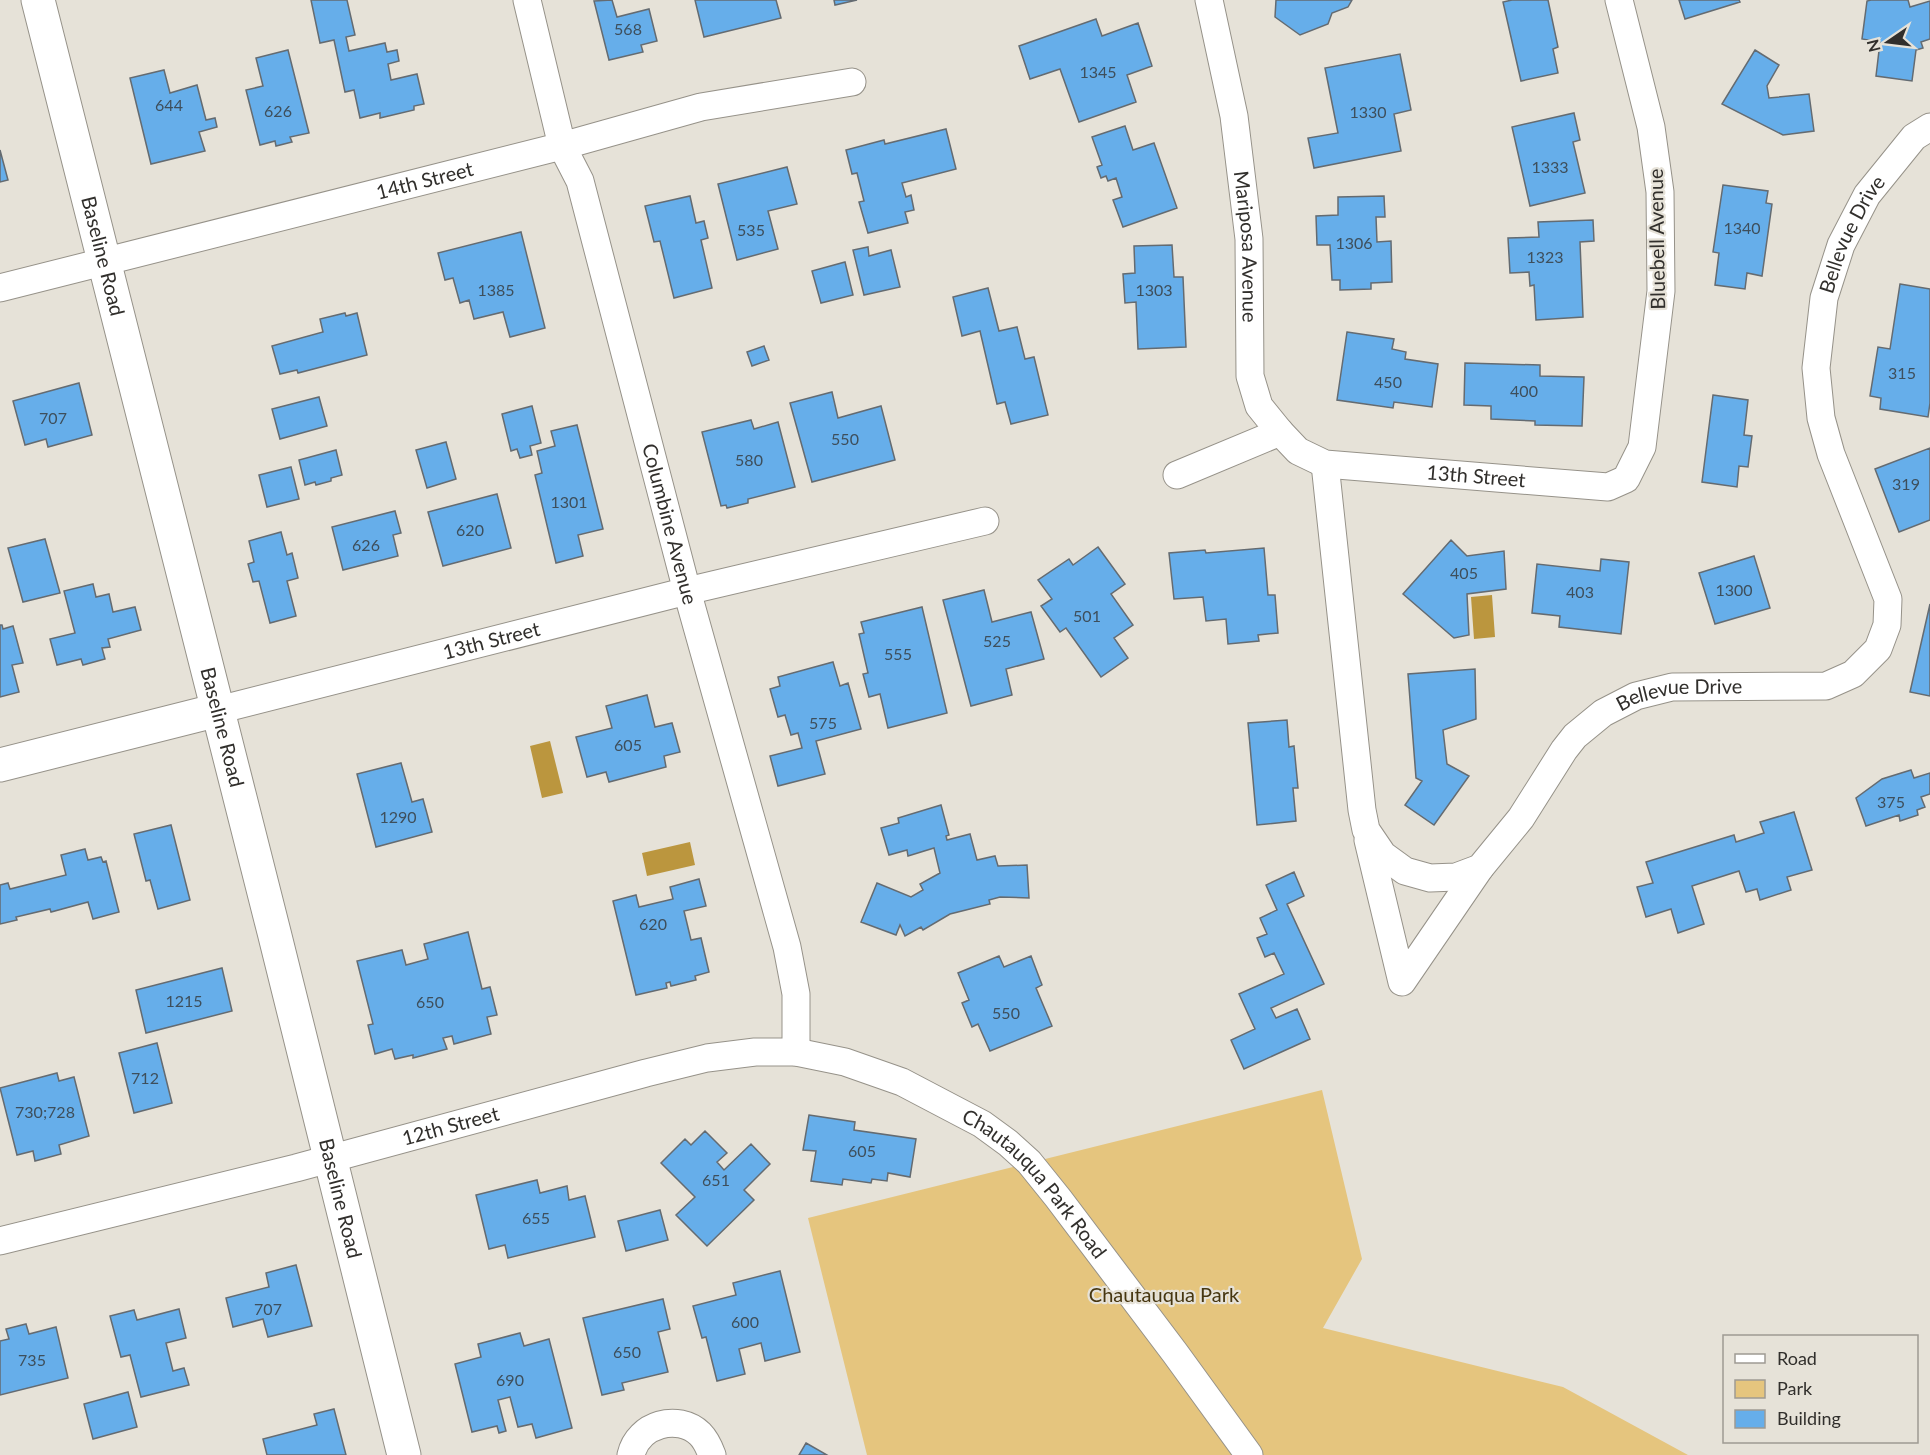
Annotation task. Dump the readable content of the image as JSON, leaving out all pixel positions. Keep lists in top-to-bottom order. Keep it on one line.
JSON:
{"streets":{"street":["14th Street","Bellevue Drive","Bluebell Avenue","Mariposa Avenue","Baseline Road","13th Street","Columbine Avenue","12th Street","Chautauqua Park Road"]},"crossings":[["14th Street","Baseline Road"],["14th Street","Columbine Avenue"],["Bluebell Avenue","13th Street"],["Mariposa Avenue","13th Street"],["Baseline Road","13th Street"],["Baseline Road","12th Street"],["13th Street","Columbine Avenue"],["Columbine Avenue","12th Street"],["12th Street","Chautauqua Park Road"]],"parks":["Chautauqua Park"],"house_numbers":["568","1345","644","626","1330","1333","1340","535","1306","1323","1385","1303","315","450","400","707","550","580","319","1301","620","626","405","1300","403","501","525","555","575","605","375","1290","620","1215","650","550","712","730;728","605","651","655","707","600","650","735","690"],"legend":["Road","Park","Building"],"north":"left"}
